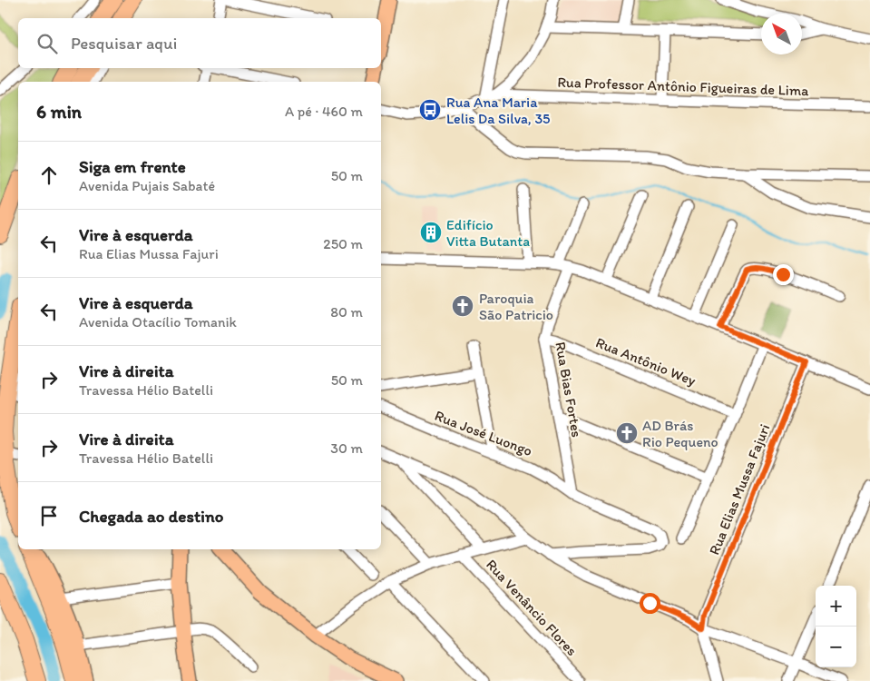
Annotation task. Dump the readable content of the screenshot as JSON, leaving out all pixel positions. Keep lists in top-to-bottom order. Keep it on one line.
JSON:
{"streets":{"street":["Rua Professor Antônio Figueiras de Lima","Rua Antônio Wey","Rua Bias Fortes","Rua José Luongo","Rua Elias Mussa Fajuri","Rua Venâncio Flores"]},"crossings":[["Rua Antônio Wey","Rua Bias Fortes"],["Rua Bias Fortes","Rua José Luongo"]],"places":{"bus stop":["Rua Ana Maria Lelis Da Silva, 35"],"building":["Edifício Vitta Butanta"],"church":["Paroquia São Patricio","AD Brás Rio Pequeno"]},"north":"top left","page":{"search":"Pesquisar aqui","heading":["6 min","A pé · 460 m"],"list":[["Siga em frente","Avenida Pujais Sabaté","50 m"],["Vire à esquerda","Rua Elias Mussa Fajuri","250 m"],["Vire à esquerda","Avenida Otacílio Tomanik","80 m"],["Vire à direita","Travessa Hélio Batelli","50 m"],["Vire à direita","Travessa Hélio Batelli","30 m"],"Chegada ao destino"],"map_buttons":["+","−"]}}
